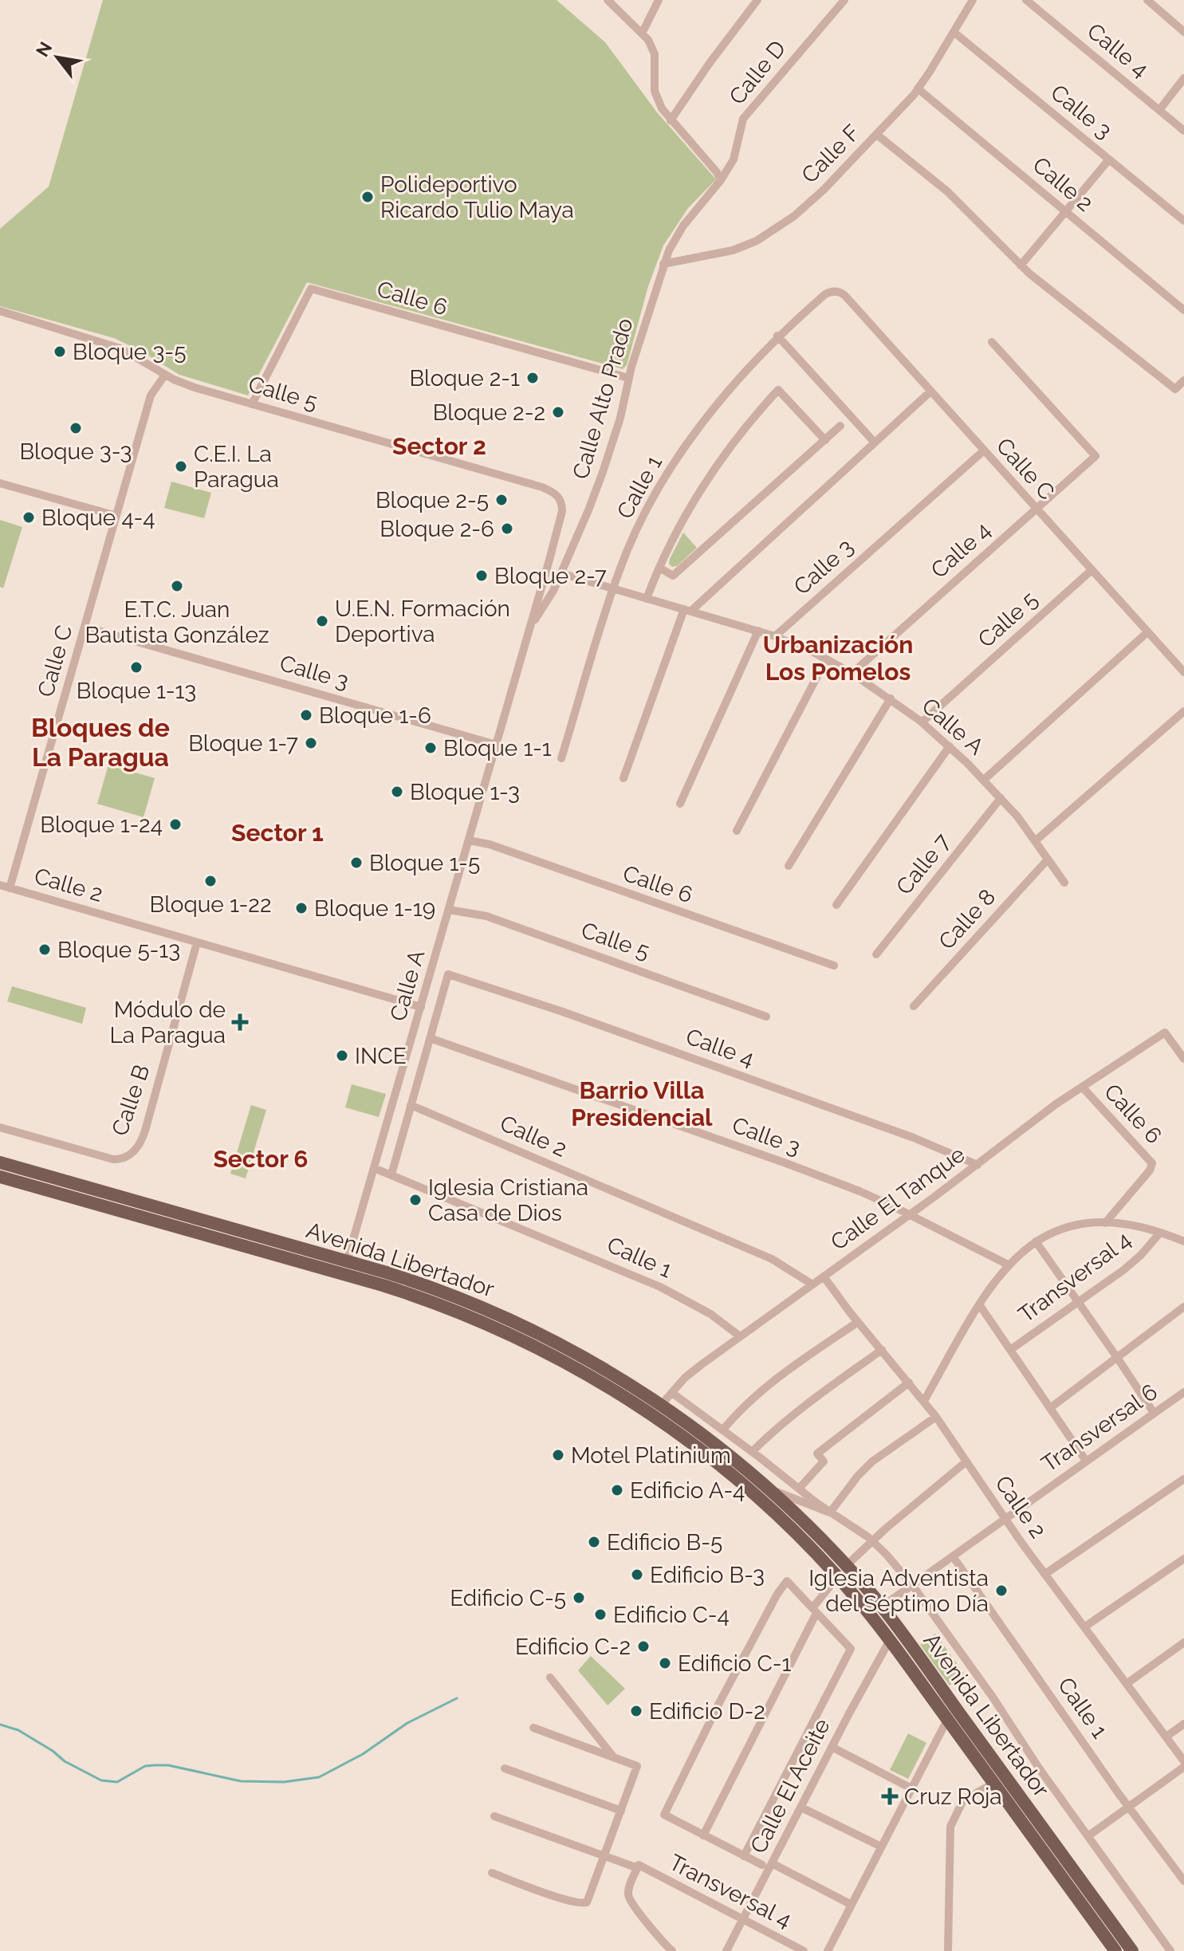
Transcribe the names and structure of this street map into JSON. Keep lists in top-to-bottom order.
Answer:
{
  "streets": {
    "main road": ["Avenida Libertador"],
    "street": [
      "Calle 4",
      "Calle D",
      "Calle 3",
      "Calle F",
      "Calle 2",
      "Calle 6",
      "Calle 5",
      "Calle Alto Prado",
      "Calle C",
      "Calle 1",
      "Calle A",
      "Calle 7",
      "Calle 8",
      "Calle B",
      "Calle El Tanque",
      "Transversal 4",
      "Transversal 6",
      "Calle El Aceite"
    ]
  },
  "crossings": [
    ["Calle 4", "Calle 2"],
    ["Calle 4", "Calle C"],
    ["Calle 4", "Calle A"],
    ["Calle 4", "Calle El Tanque"],
    ["Calle D", "Calle Alto Prado"],
    ["Calle 3", "Calle F"],
    ["Calle 3", "Calle C"],
    ["Calle 3", "Calle A"],
    ["Calle 3", "Calle El Tanque"],
    ["Calle F", "Calle 2"],
    ["Calle F", "Calle Alto Prado"],
    ["Calle 2", "Calle C"],
    ["Calle 2", "Calle A"],
    ["Calle 2", "Calle B"],
    ["Calle 2", "Calle El Tanque"],
    ["Calle 2", "Transversal 6"],
    ["Calle 6", "Calle 5"],
    ["Calle 6", "Calle Alto Prado"],
    ["Calle 6", "Calle A"],
    ["Calle 6", "Calle El Tanque"],
    ["Calle 5", "Calle C"],
    ["Calle 5", "Calle A"],
    ["Calle Alto Prado", "Calle A"],
    ["Calle C", "Calle 1"],
    ["Calle 1", "Calle A"],
    ["Calle 1", "Calle El Tanque"],
    ["Calle 1", "Transversal 6"],
    ["Calle A", "Calle 7"],
    ["Calle A", "Calle 8"],
    ["Calle A", "Avenida Libertador"],
    ["Calle El Tanque", "Avenida Libertador"],
    ["Avenida Libertador", "Transversal 6"],
    ["Avenida Libertador", "Calle El Aceite"],
    ["Transversal 4", "Calle El Aceite"]
  ],
  "districts": [
    "Sector 2",
    "Urbanización Los Pomelos",
    "Bloques de La Paragua",
    "Sector 1",
    "Barrio Villa Presidencial",
    "Sector 6"
  ],
  "places": {
    "other": [
      "Polideportivo Ricardo Tulio Maya",
      "Bloque 3-5",
      "Bloque 2-1",
      "Bloque 2-2",
      "Bloque 3-3",
      "C.E.I. La Paragua",
      "Bloque 2-5",
      "Bloque 4-4",
      "Bloque 2-6",
      "Bloque 2-7",
      "E.T.C. Juan Bautista González",
      "U.E.N. Formación Deportiva",
      "Bloque 1-13",
      "Bloque 1-6",
      "Bloque 1-7",
      "Bloque 1-1",
      "Bloque 1-3",
      "Bloque 1-24",
      "Bloque 1-5",
      "Bloque 1-22",
      "Bloque 1-19",
      "Bloque 5-13",
      "INCE",
      "Iglesia Cristiana Casa de Dios",
      "Motel Platinium",
      "Edificio A-4",
      "Edificio B-5",
      "Edificio B-3",
      "Iglesia Adventista del Séptimo Día",
      "Edificio C-5",
      "Edificio C-4",
      "Edificio C-2",
      "Edificio C-1",
      "Edificio D-2"
    ],
    "health": ["Módulo de La Paragua", "Cruz Roja"]
  },
  "north": "top left"
}
